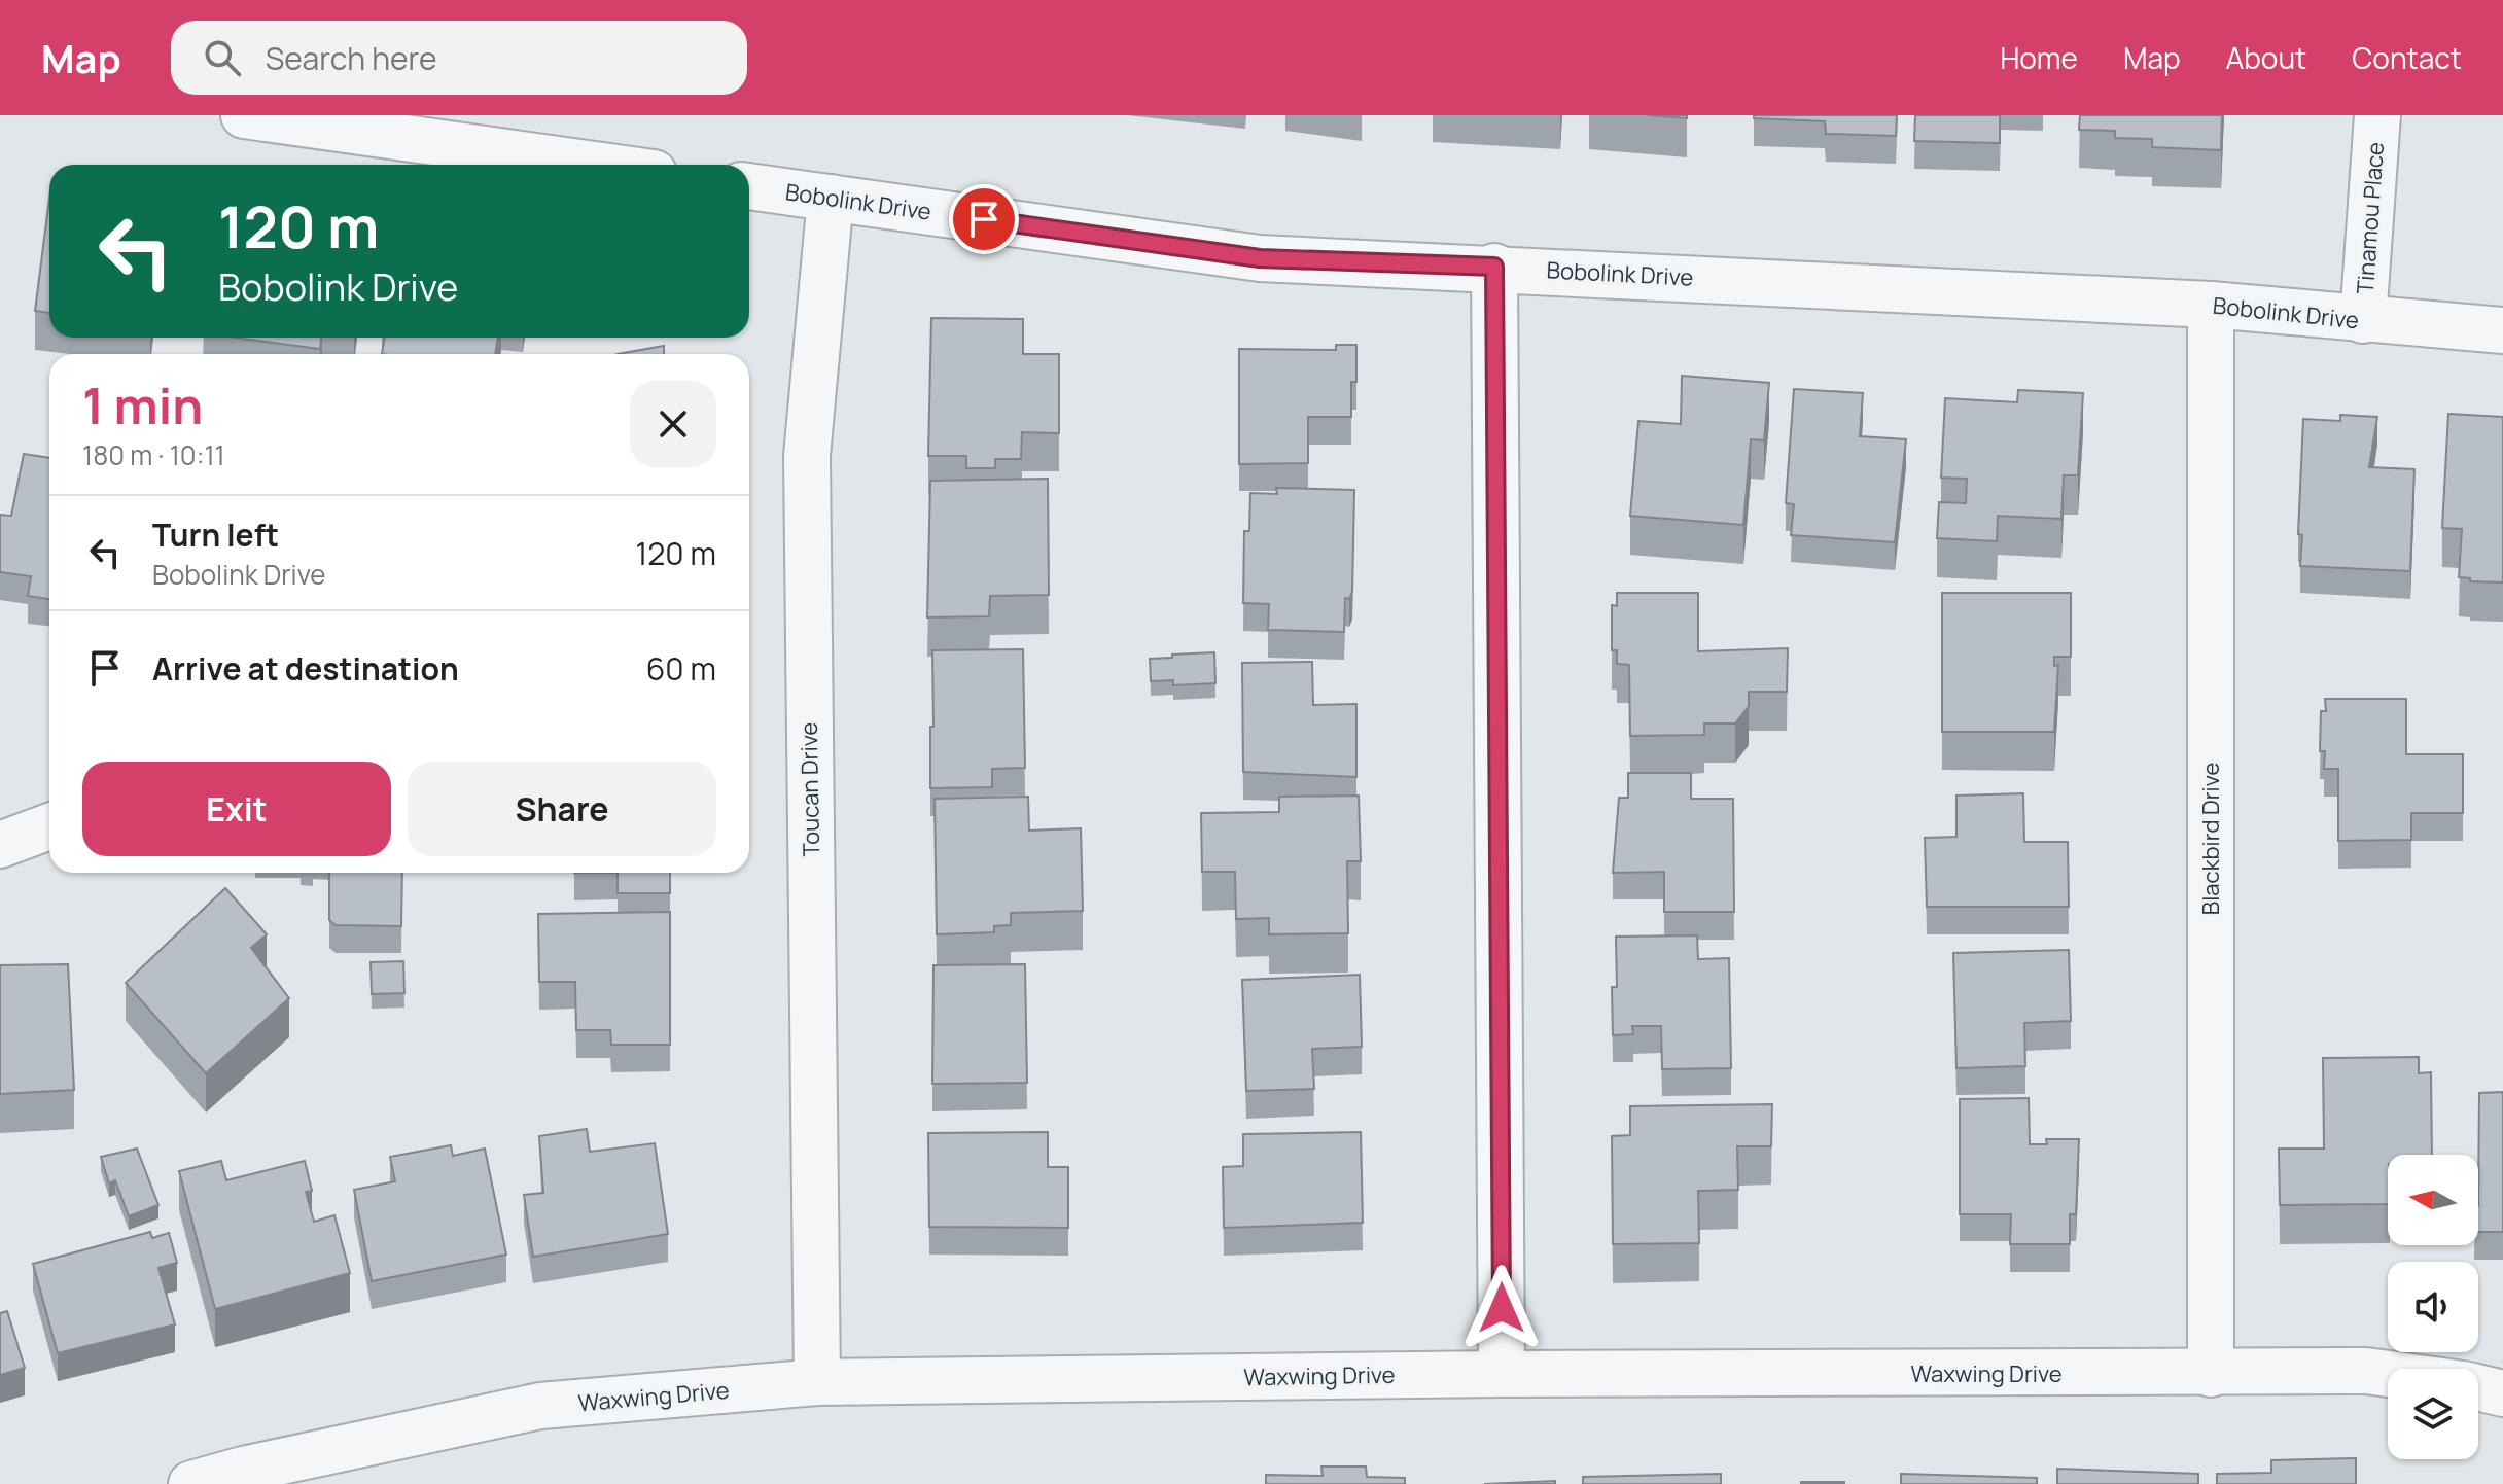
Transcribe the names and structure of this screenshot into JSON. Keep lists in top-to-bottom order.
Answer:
{
  "streets": {
    "street": [
      "Bobolink Drive",
      "Tinamou Place",
      "Toucan Drive",
      "Blackbird Drive",
      "Waxwing Drive"
    ]
  },
  "crossings": [
    ["Bobolink Drive", "Tinamou Place"],
    ["Bobolink Drive", "Toucan Drive"],
    ["Bobolink Drive", "Blackbird Drive"],
    ["Toucan Drive", "Waxwing Drive"],
    ["Blackbird Drive", "Waxwing Drive"]
  ],
  "north": "left",
  "page": {
    "header": "Map",
    "search": "Search here",
    "nav": [
      "Home",
      "Map",
      "About",
      "Contact"
    ],
    "turn": ["120 m", "Bobolink Drive"],
    "heading": ["1 min", "180 m · 10:11"],
    "list": [
      {
        "name": "Turn left",
        "note": "Bobolink Drive",
        "value": "120 m"
      },
      {
        "name": "Arrive at destination",
        "value": "60 m"
      }
    ],
    "buttons": ["Exit", "Share"]
  }
}
